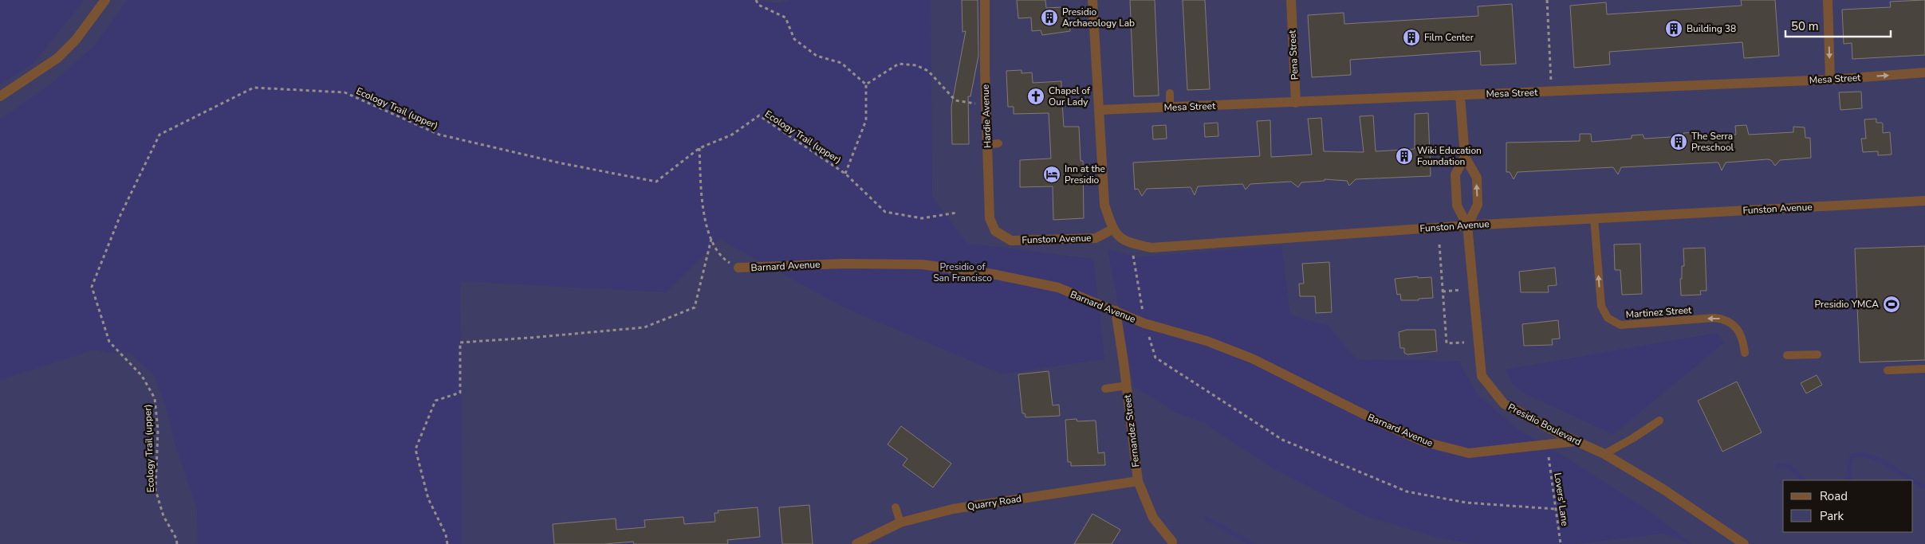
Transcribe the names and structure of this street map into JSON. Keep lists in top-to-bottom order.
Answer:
{
  "streets": {
    "street": [
      "Pena Street",
      "Mesa Street",
      "Hardie Avenue",
      "Funston Avenue",
      "Barnard Avenue",
      "Presidio Boulevard",
      "Fernandez Street",
      "Quarry Road"
    ],
    "lane": ["Martinez Street"],
    "path": ["Ecology Trail (upper)", "Lovers' Lane"]
  },
  "crossings": [
    ["Pena Street", "Mesa Street"],
    ["Ecology Trail (upper)", "Barnard Avenue"],
    ["Hardie Avenue", "Funston Avenue"],
    ["Funston Avenue", "Martinez Street"],
    ["Funston Avenue", "Presidio Boulevard"],
    ["Barnard Avenue", "Presidio Boulevard"],
    ["Barnard Avenue", "Fernandez Street"],
    ["Fernandez Street", "Quarry Road"]
  ],
  "parks": ["Presidio of San Francisco"],
  "places": {
    "building": [
      "Presidio Archaeology Lab",
      "Building 38",
      "Film Center",
      "The Serra Preschool",
      "Wiki Education Foundation"
    ],
    "church": ["Chapel of Our Lady"],
    "hotel": ["Inn at the Presidio"],
    "sports": ["Presidio YMCA"]
  },
  "legend": ["Road", "Park"],
  "scale_bar": "50 m"
}
